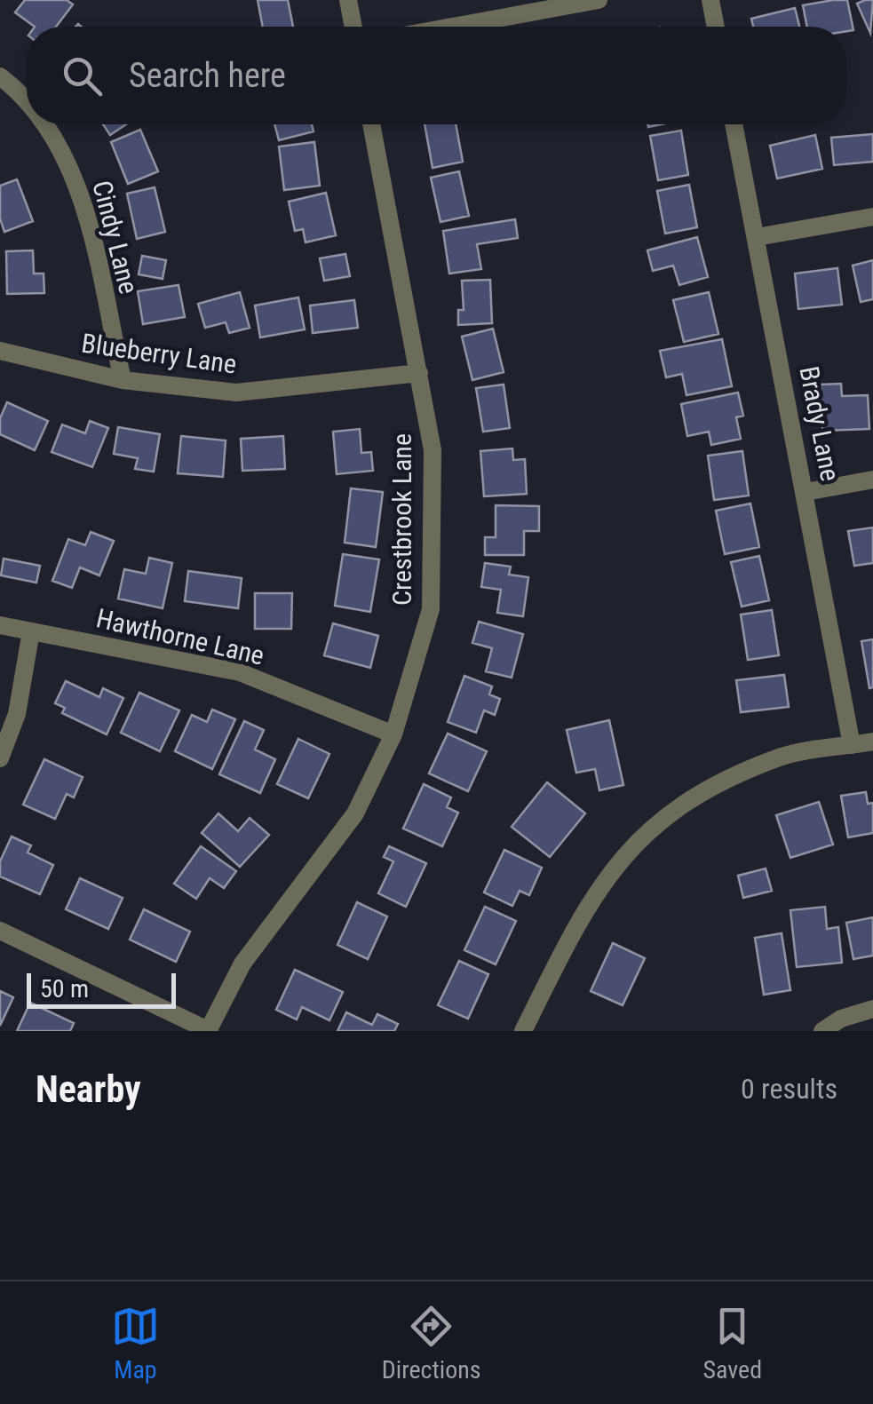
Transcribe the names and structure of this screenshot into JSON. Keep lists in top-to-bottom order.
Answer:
{
  "streets": {
    "street": [
      "Cindy Lane",
      "Blueberry Lane",
      "Brady Lane",
      "Crestbrook Lane",
      "Hawthorne Lane"
    ]
  },
  "crossings": [
    ["Cindy Lane", "Blueberry Lane"],
    ["Blueberry Lane", "Crestbrook Lane"],
    ["Crestbrook Lane", "Hawthorne Lane"]
  ],
  "scale_bar": "50 m",
  "page": {
    "search": "Search here",
    "scale": "50 m",
    "heading": ["Nearby", "0 results"],
    "nav": ["Map", "Directions", "Saved"]
  }
}
